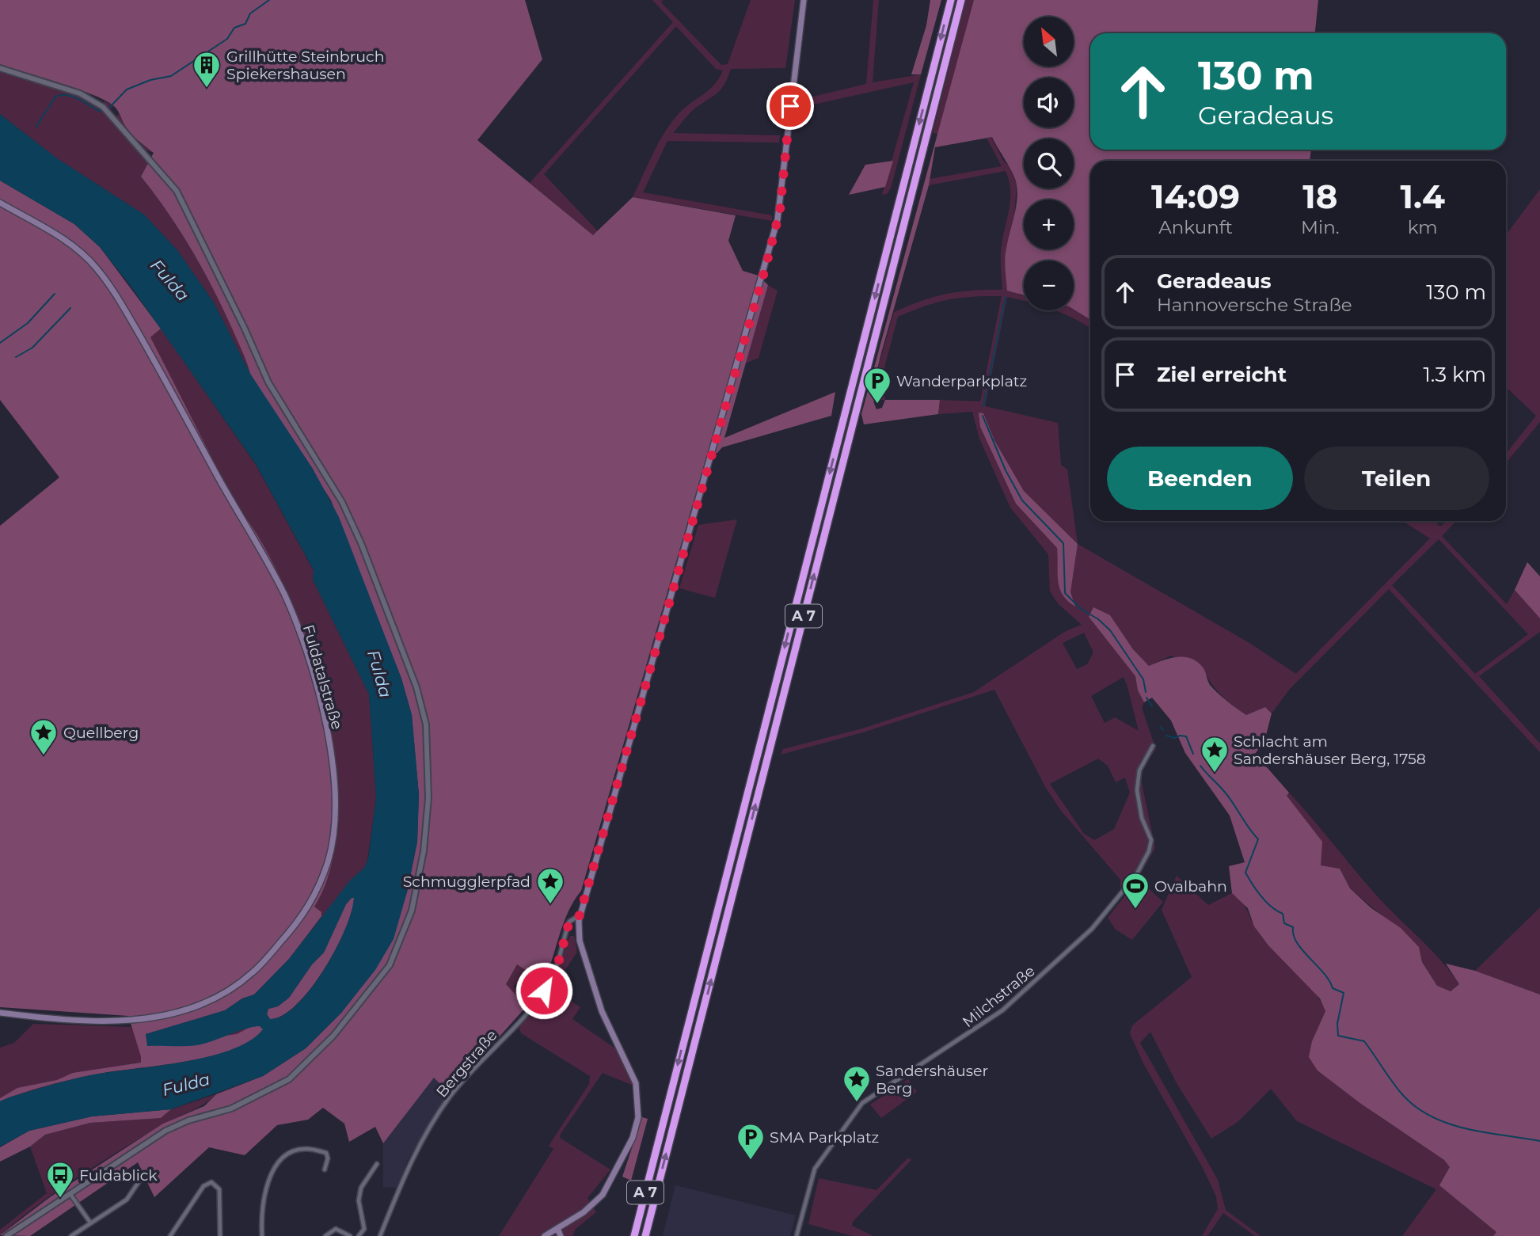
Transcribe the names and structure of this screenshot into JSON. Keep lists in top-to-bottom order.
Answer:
{
  "streets": {
    "highway": ["A 7"],
    "main road": ["Fuldatalstraße"],
    "street": ["Milchstraße", "Bergstraße"]
  },
  "water": ["Fulda"],
  "places": {
    "building": ["Grillhütte Steinbruch Spiekershausen"],
    "parking": ["Wanderparkplatz", "SMA Parkplatz"],
    "place": [
      "Quellberg",
      "Schlacht am Sandershäuser Berg, 1758",
      "Schmugglerpfad",
      "Sandershäuser Berg"
    ],
    "sports": ["Ovalbahn"],
    "bus stop": ["Fuldablick"]
  },
  "north": "top left",
  "page": {
    "map_buttons": ["+", "−"],
    "turn": ["130 m", "Geradeaus"],
    "eta": [
      "14:09",
      "Ankunft",
      "18",
      "Min.",
      "1.4",
      "km"
    ],
    "list": [
      {
        "name": "Geradeaus",
        "note": "Hannoversche Straße",
        "value": "130 m"
      },
      {
        "name": "Ziel erreicht",
        "value": "1.3 km"
      }
    ],
    "buttons": ["Beenden", "Teilen"]
  }
}
